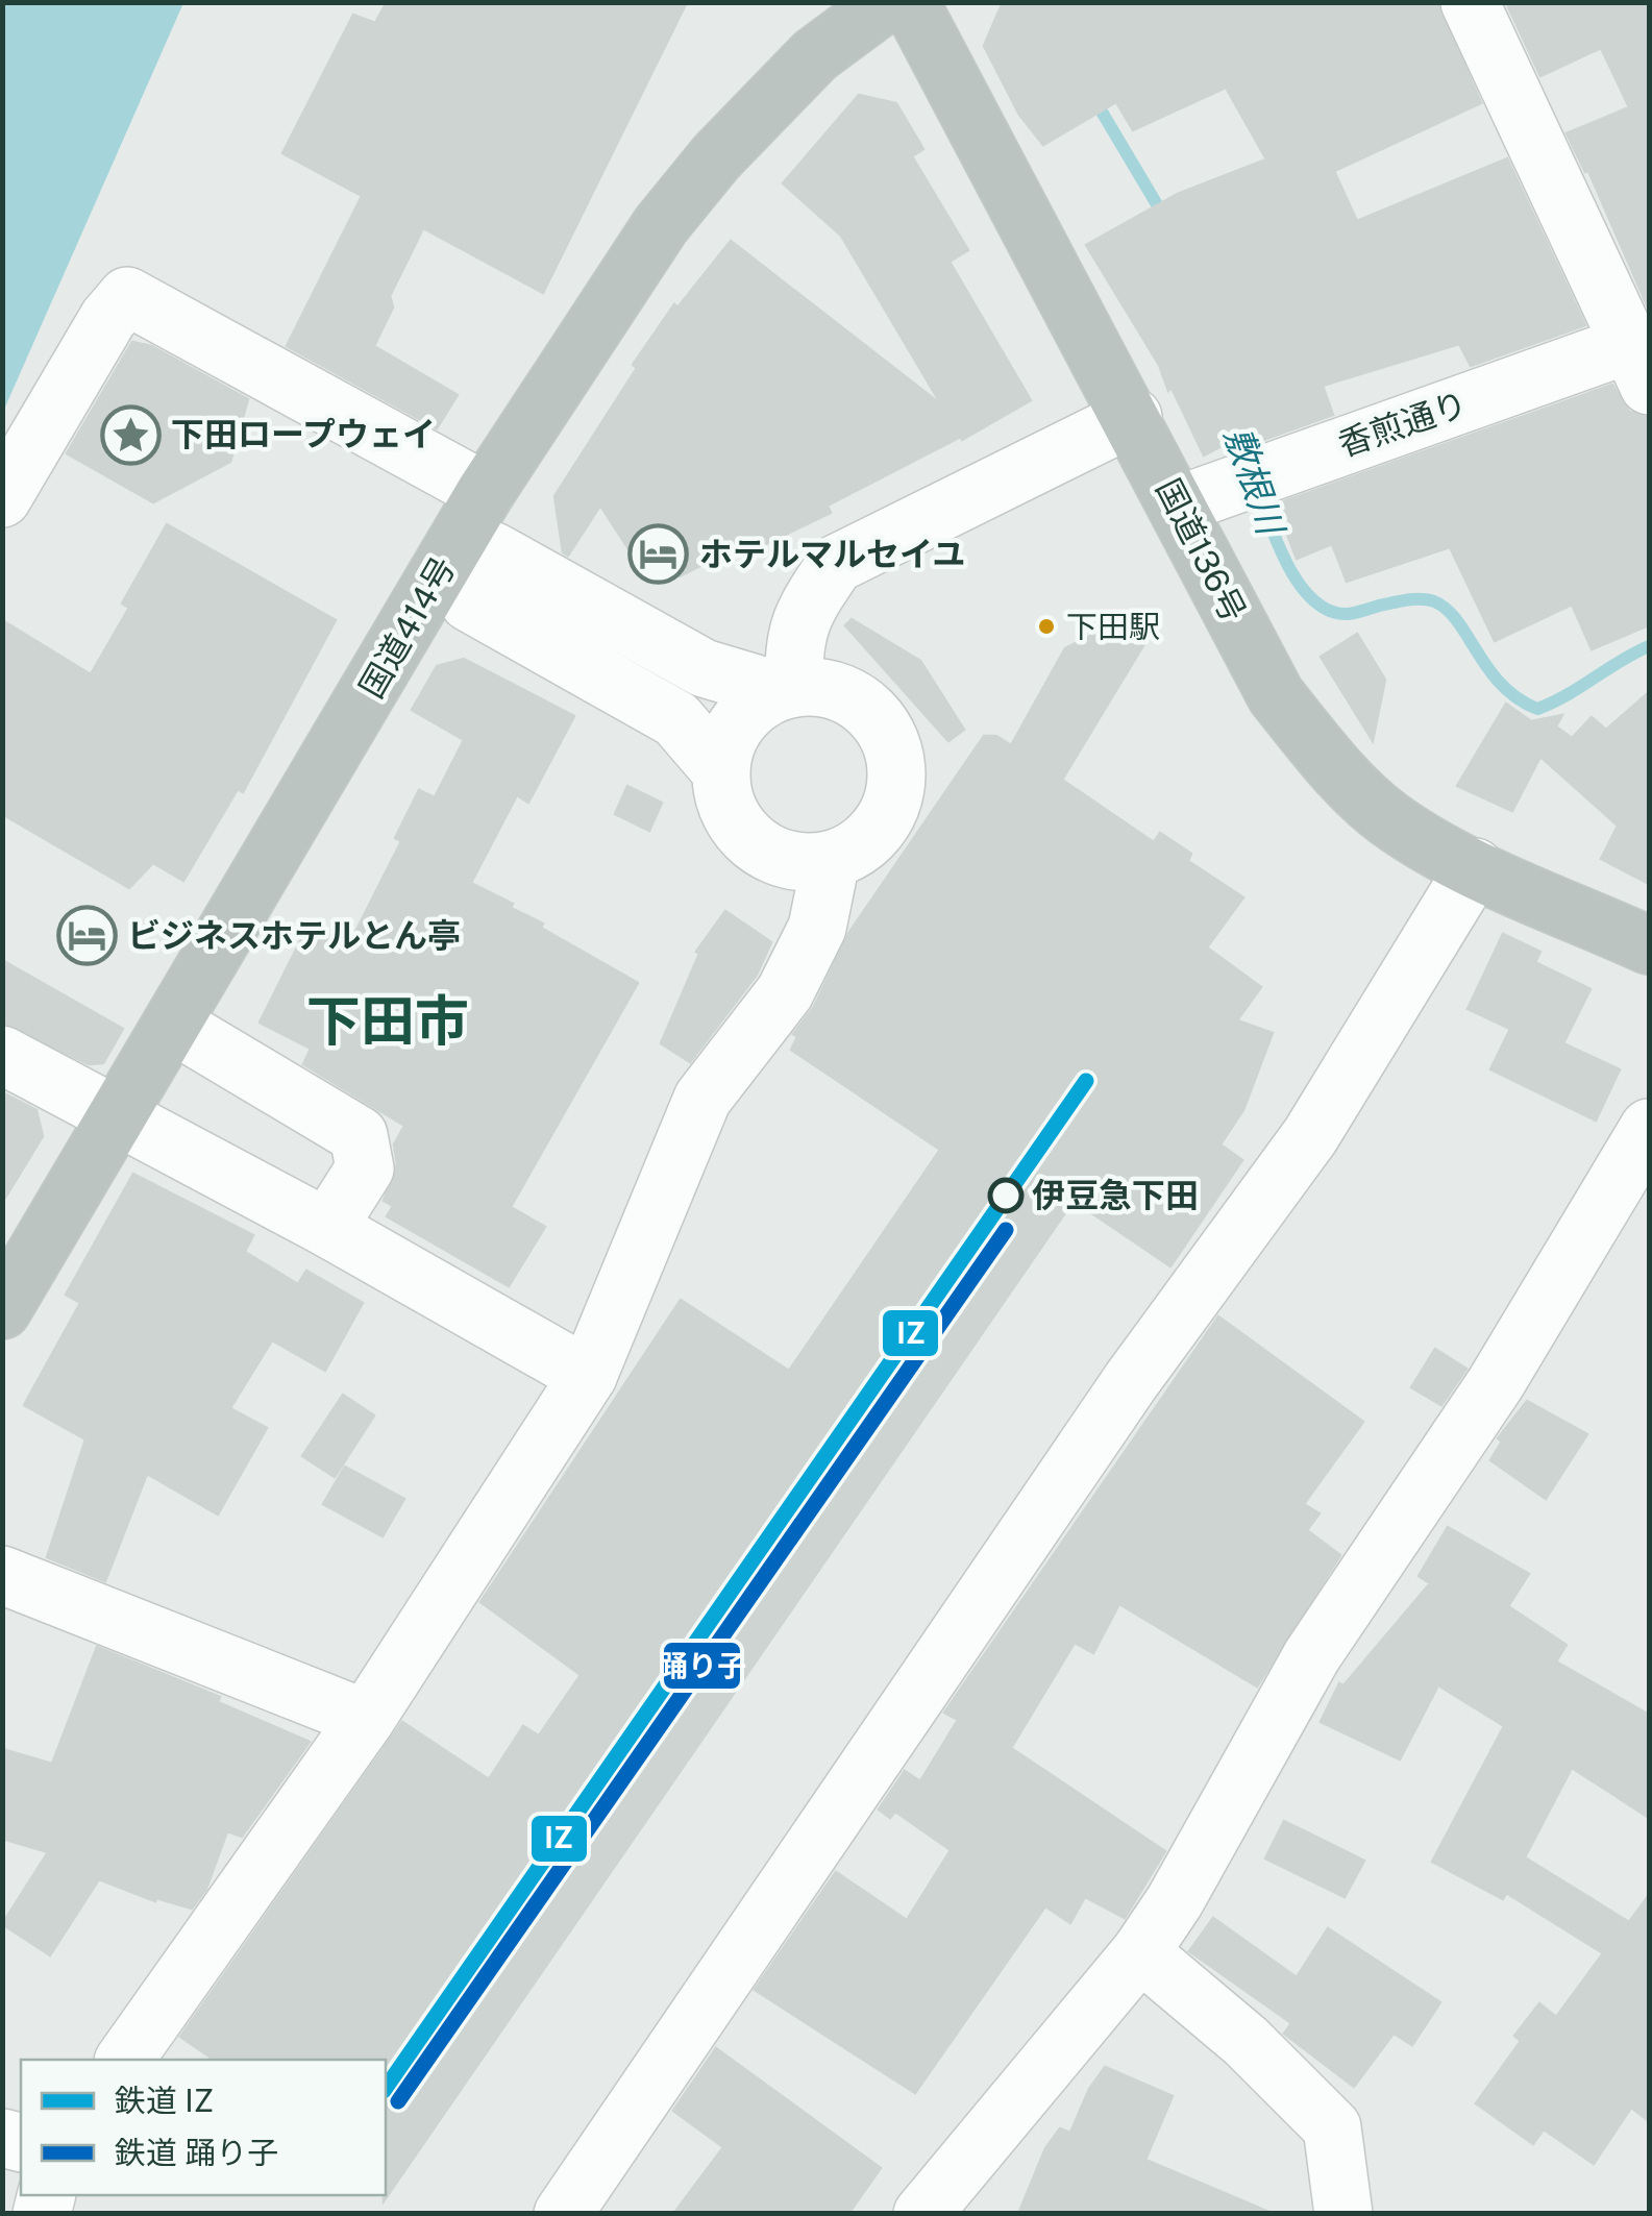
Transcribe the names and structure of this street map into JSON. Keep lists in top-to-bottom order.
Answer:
{
  "streets": {
    "highway": ["国道136号", "国道414号"],
    "street": ["香煎通り"]
  },
  "crossings": [
    ["香煎通り", "国道136号"]
  ],
  "districts": ["下田市"],
  "water": ["敷根川"],
  "places": {
    "place": ["下田ロープウェイ"],
    "hotel": ["ホテルマルセイユ", "ビジネスホテルとん亭"],
    "other": ["下田駅", "伊豆急下田"]
  },
  "lines": ["rail line IZ", "rail line 踊り子"],
  "legend": ["鉄道 IZ", "鉄道 踊り子"]
}
